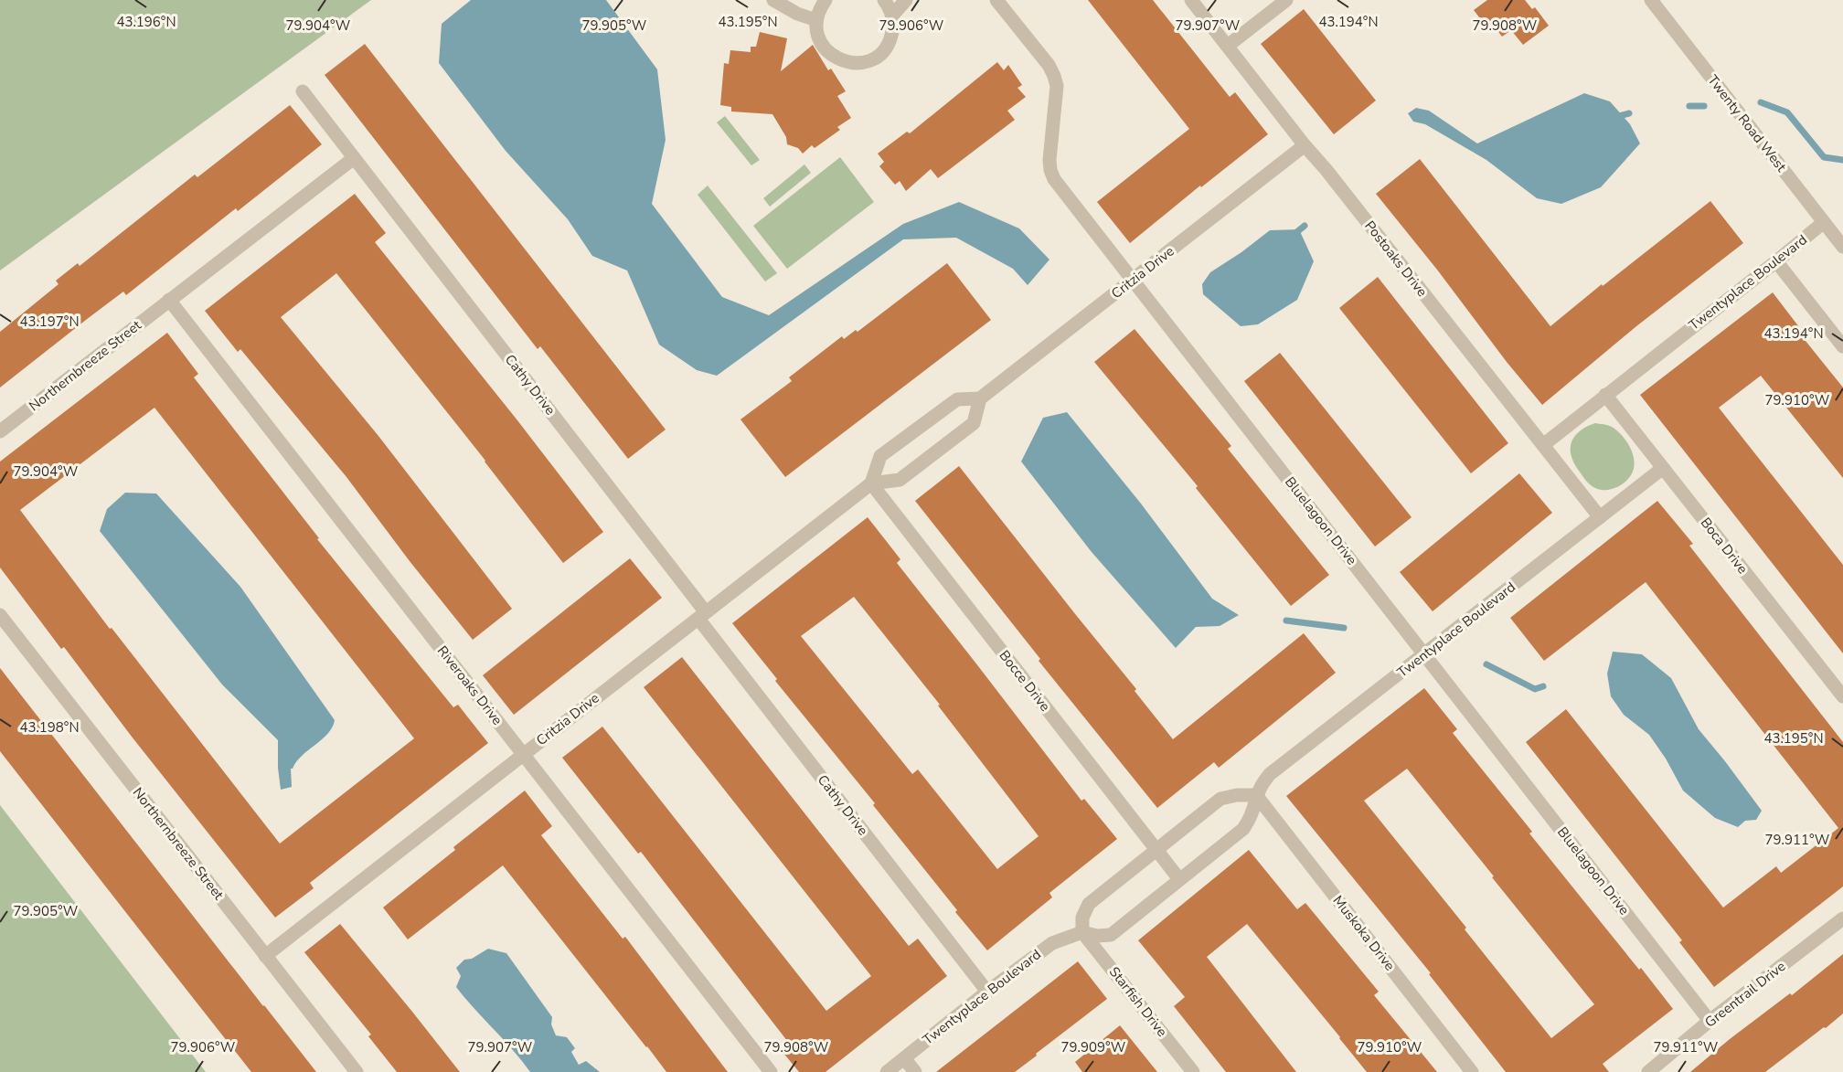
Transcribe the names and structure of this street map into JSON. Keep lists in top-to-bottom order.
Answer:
{
  "streets": {
    "street": [
      "Twenty Road West",
      "Postoaks Drive",
      "Critzia Drive",
      "Twentyplace Boulevard",
      "Northernbreeze Street",
      "Cathy Drive",
      "Bluelagoon Drive",
      "Boca Drive",
      "Bocce Drive",
      "Riveroaks Drive",
      "Muskoka Drive",
      "Greentrail Drive",
      "Starfish Drive"
    ]
  },
  "crossings": [
    ["Twenty Road West", "Twentyplace Boulevard"],
    ["Postoaks Drive", "Critzia Drive"],
    ["Postoaks Drive", "Twentyplace Boulevard"],
    ["Critzia Drive", "Northernbreeze Street"],
    ["Critzia Drive", "Cathy Drive"],
    ["Critzia Drive", "Bluelagoon Drive"],
    ["Critzia Drive", "Bocce Drive"],
    ["Critzia Drive", "Riveroaks Drive"],
    ["Twentyplace Boulevard", "Cathy Drive"],
    ["Twentyplace Boulevard", "Bluelagoon Drive"],
    ["Twentyplace Boulevard", "Boca Drive"],
    ["Twentyplace Boulevard", "Bocce Drive"],
    ["Twentyplace Boulevard", "Muskoka Drive"],
    ["Twentyplace Boulevard", "Starfish Drive"],
    ["Northernbreeze Street", "Riveroaks Drive"],
    ["Bluelagoon Drive", "Greentrail Drive"]
  ],
  "coordinates": [
    "43.196°N",
    "43.195°N",
    "43.194°N",
    "79.904°W",
    "79.905°W",
    "79.906°W",
    "79.907°W",
    "79.908°W",
    "43.197°N",
    "79.910°W",
    "43.198°N",
    "79.911°W",
    "79.909°W"
  ]
}
